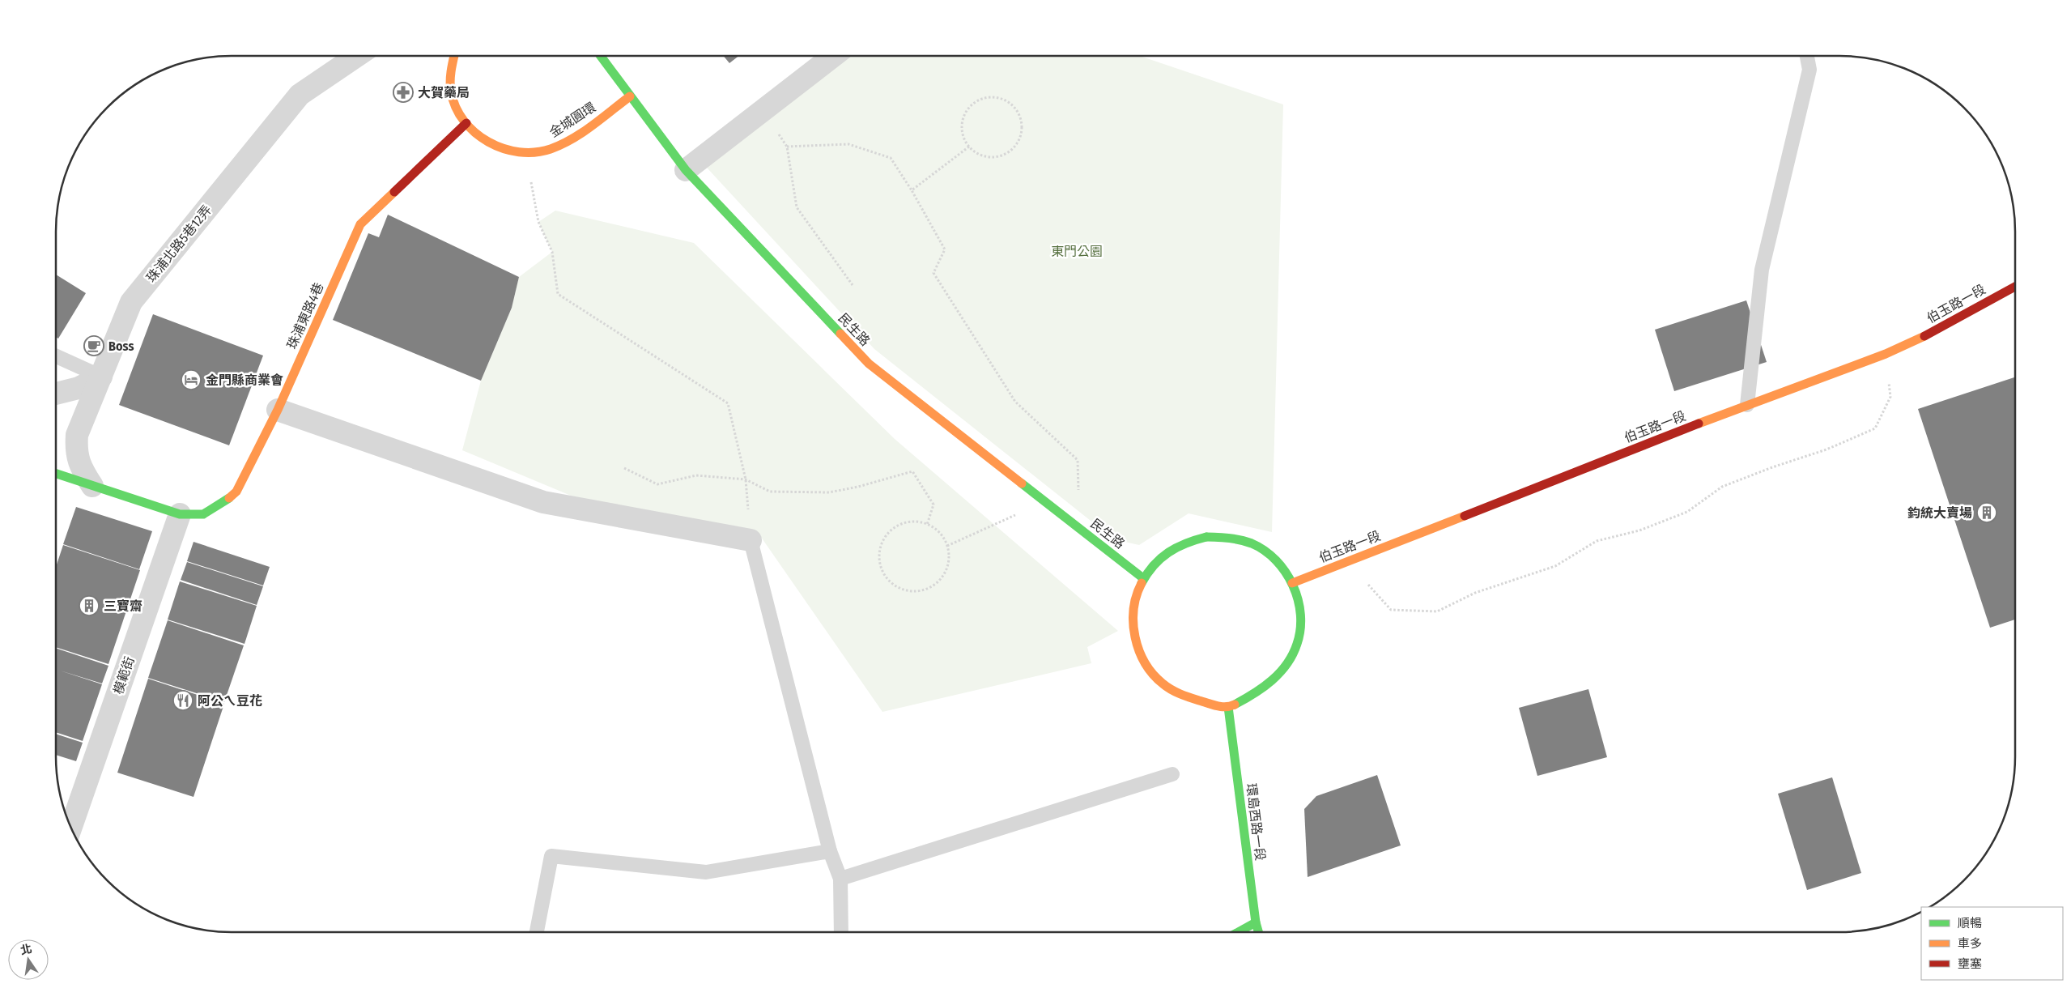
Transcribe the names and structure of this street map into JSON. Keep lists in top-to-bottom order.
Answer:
{
  "streets": {
    "main road": [
      "金城圓環",
      "伯玉路一段",
      "珠浦東路4巷",
      "民生路",
      "環島西路一段"
    ],
    "street": ["珠浦北路5巷12弄", "模範街"]
  },
  "crossings": [
    ["金城圓環", "珠浦東路4巷"],
    ["金城圓環", "民生路"],
    ["珠浦北路5巷12弄", "珠浦東路4巷"],
    ["珠浦東路4巷", "模範街"]
  ],
  "parks": ["東門公園"],
  "places": {
    "pharmacy": ["大賀藥局"],
    "cafe": ["Boss"],
    "hotel": ["金門縣商業會"],
    "building": ["鈞統大賣場", "三寶齋"],
    "restaurant": ["阿公ㄟ豆花"]
  },
  "legend": ["順暢", "車多", "壅塞"],
  "north": "top"
}
